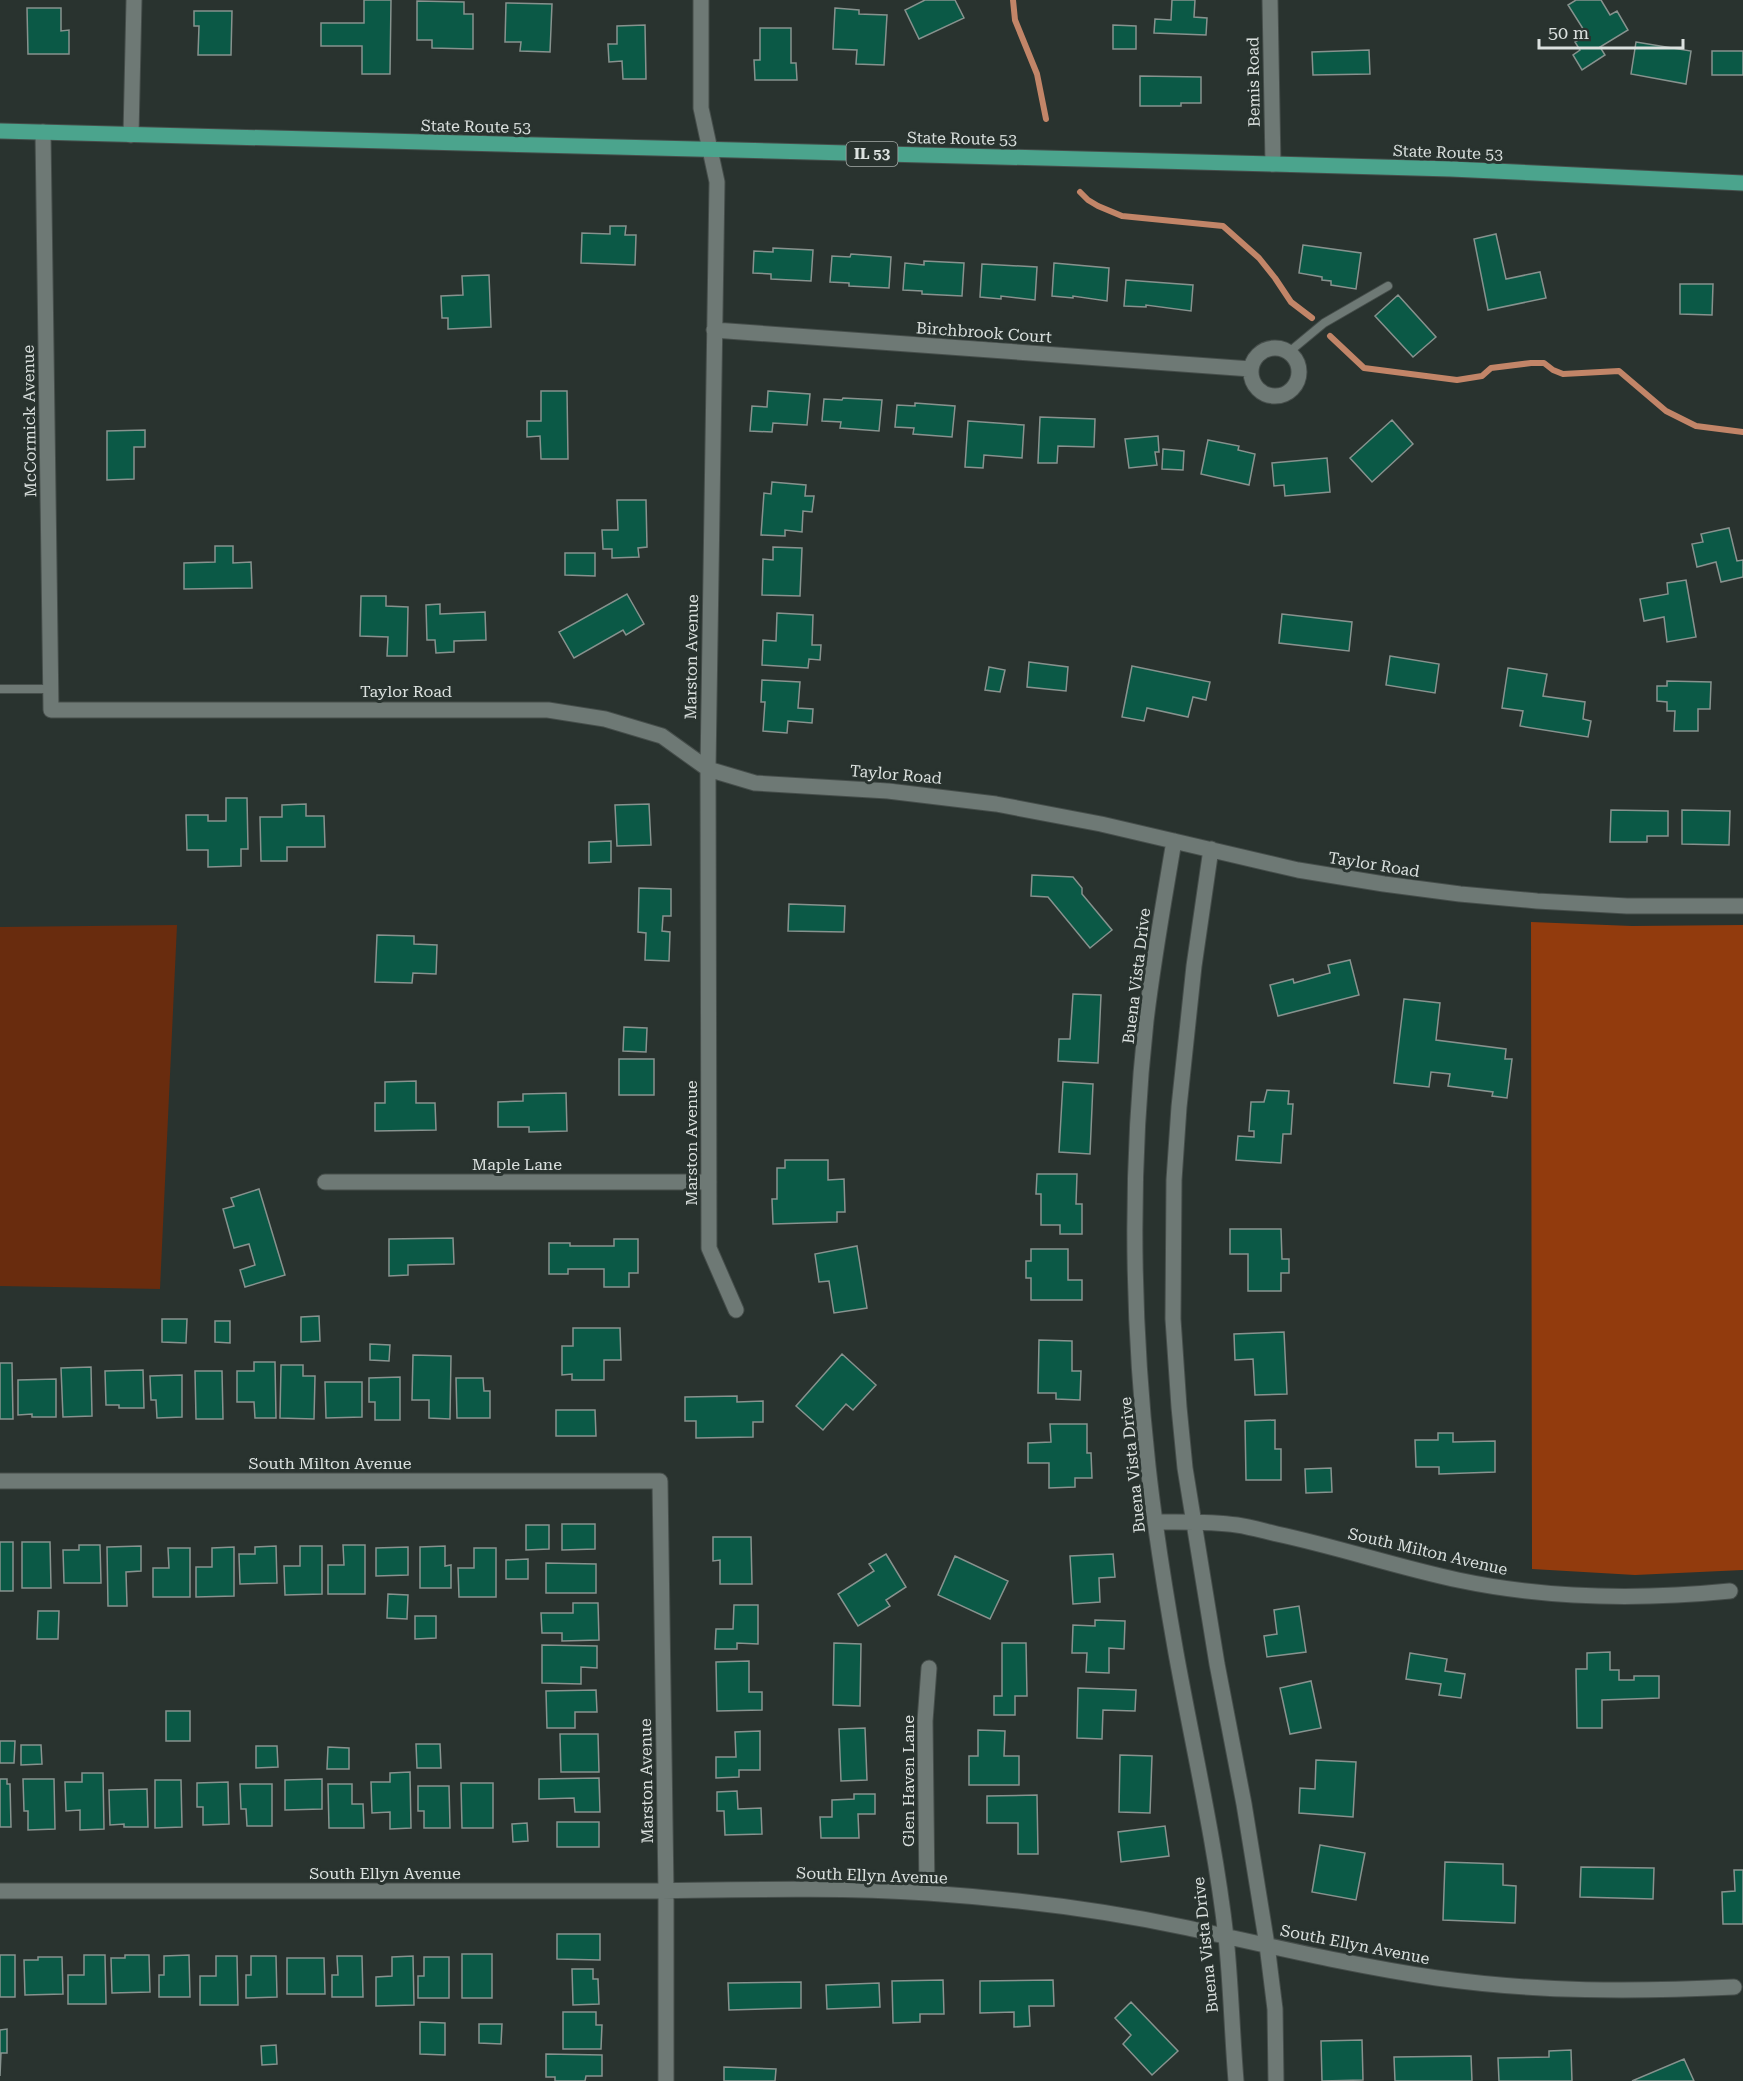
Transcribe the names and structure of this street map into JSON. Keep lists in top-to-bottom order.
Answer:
{
  "streets": {
    "main road": ["State Route 53", "IL 53"],
    "street": [
      "Bemis Road",
      "Birchbrook Court",
      "McCormick Avenue",
      "Marston Avenue",
      "Taylor Road",
      "Buena Vista Drive",
      "Maple Lane",
      "South Milton Avenue",
      "Glen Haven Lane",
      "South Ellyn Avenue"
    ]
  },
  "crossings": [
    ["Bemis Road", "State Route 53"],
    ["State Route 53", "McCormick Avenue"],
    ["State Route 53", "Marston Avenue"],
    ["Birchbrook Court", "Marston Avenue"],
    ["McCormick Avenue", "Taylor Road"],
    ["Marston Avenue", "Taylor Road"],
    ["Marston Avenue", "Maple Lane"],
    ["Marston Avenue", "South Milton Avenue"],
    ["Marston Avenue", "South Ellyn Avenue"],
    ["Taylor Road", "Buena Vista Drive"],
    ["Buena Vista Drive", "South Milton Avenue"],
    ["Buena Vista Drive", "South Ellyn Avenue"],
    ["Glen Haven Lane", "South Ellyn Avenue"]
  ],
  "scale_bar": "50 m"
}
